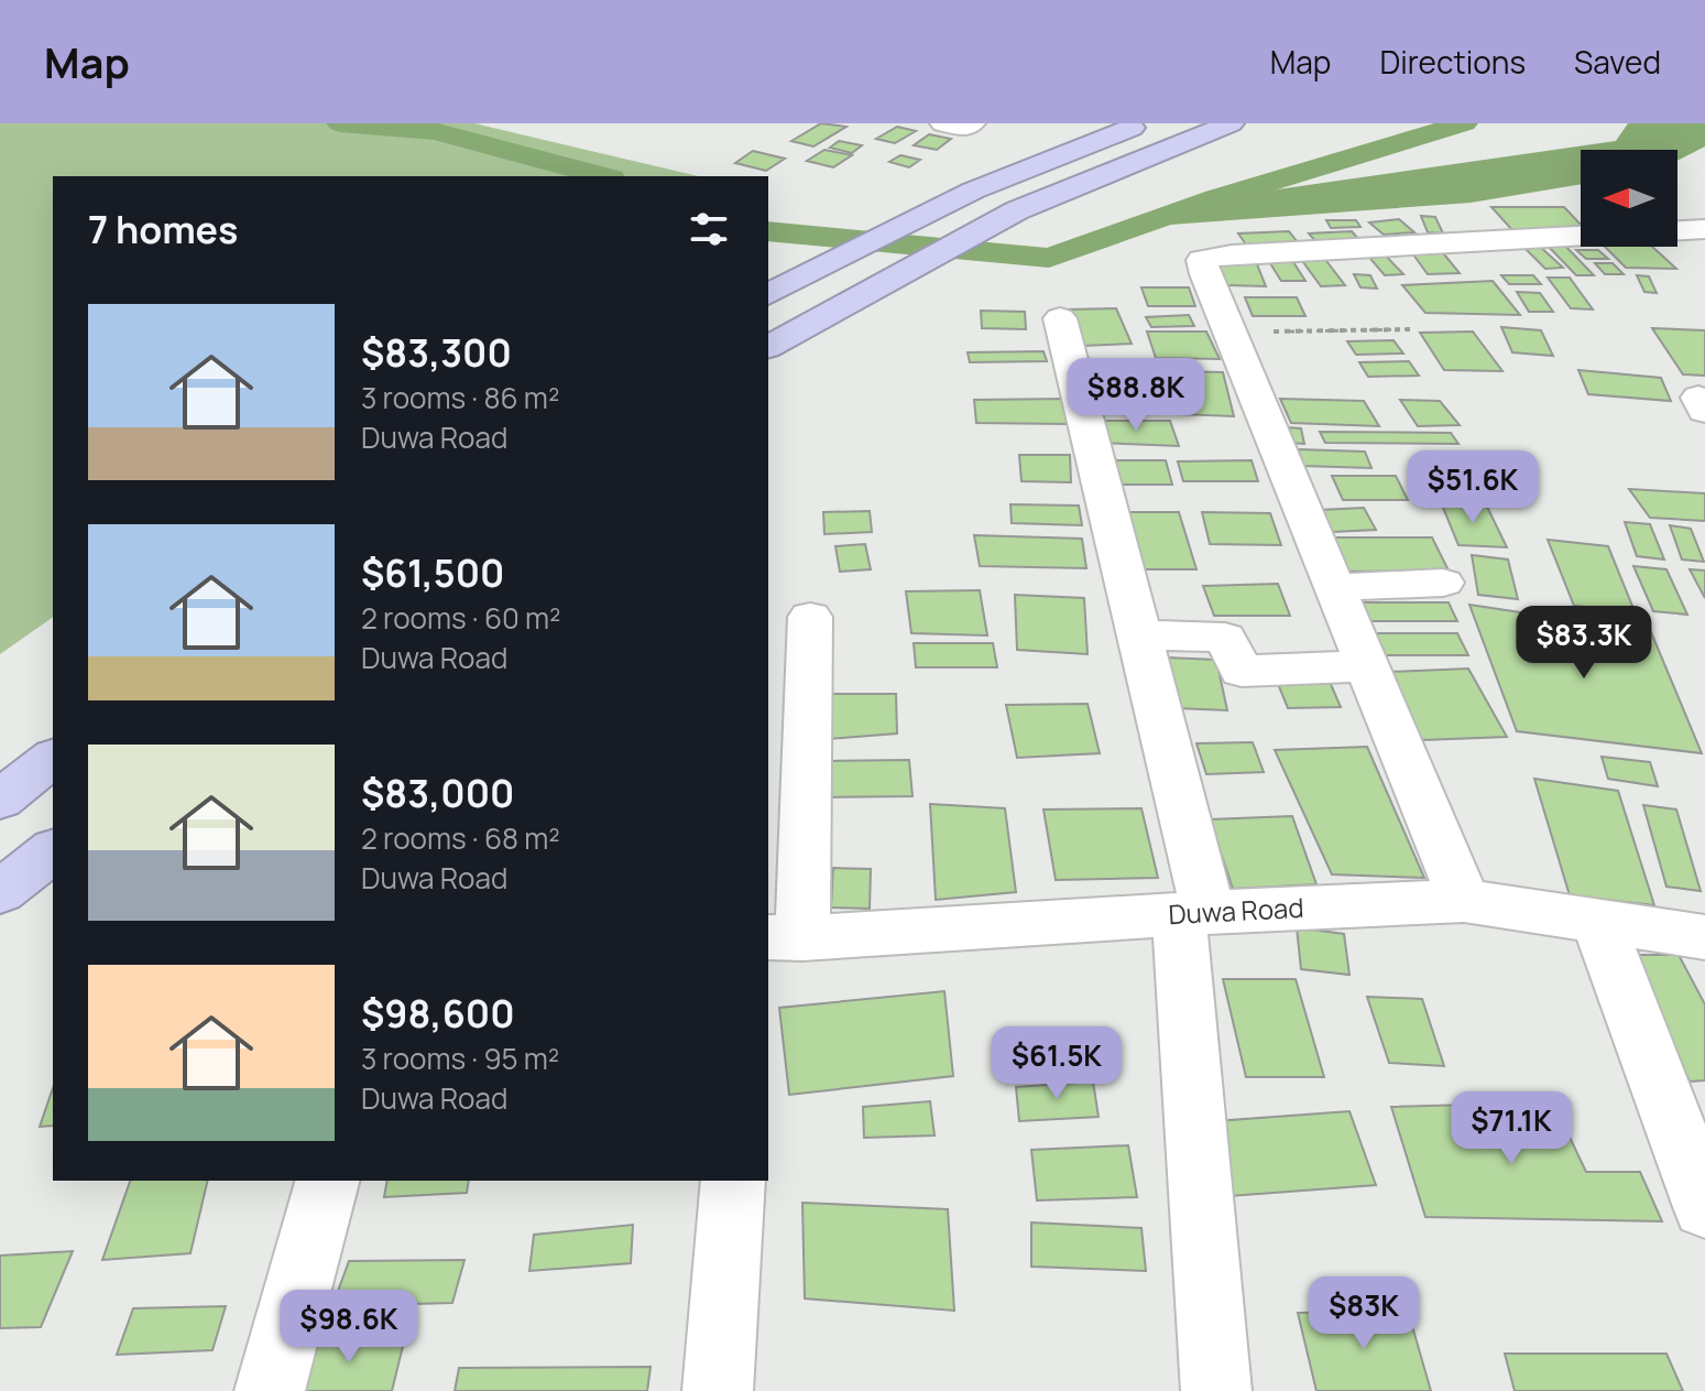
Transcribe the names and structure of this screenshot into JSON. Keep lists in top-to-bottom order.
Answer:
{
  "streets": {
    "street": ["Duwa Road"]
  },
  "north": "left",
  "page": {
    "header": "Map",
    "nav": ["Map", "Directions", "Saved"],
    "heading": "7 homes",
    "list": [
      {
        "name": "$83,300",
        "note": "3 rooms · 86 m² · Duwa Road"
      },
      {
        "name": "$61,500",
        "note": "2 rooms · 60 m² · Duwa Road"
      },
      {
        "name": "$83,000",
        "note": "2 rooms · 68 m² · Duwa Road"
      },
      {
        "name": "$98,600",
        "note": "3 rooms · 95 m² · Duwa Road"
      }
    ],
    "price": [
      "$88.8K",
      "$51.6K",
      "$83.3K",
      "$61.5K",
      "$71.1K",
      "$83K",
      "$98.6K"
    ]
  }
}
